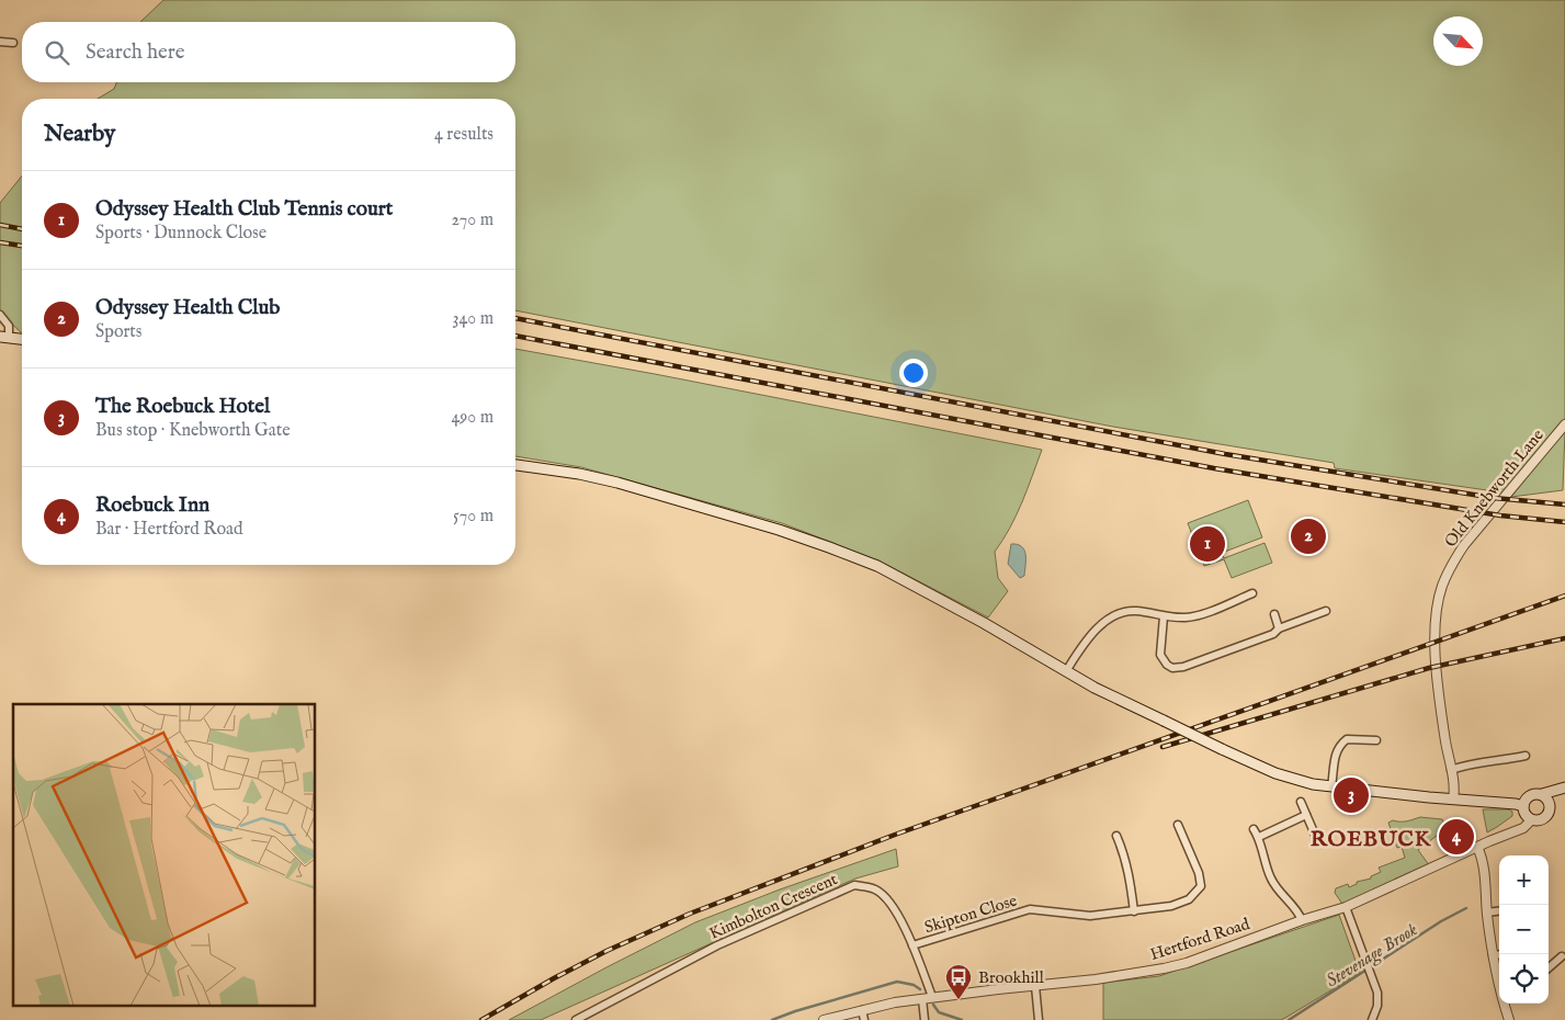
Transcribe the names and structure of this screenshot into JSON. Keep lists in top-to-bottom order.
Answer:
{
  "streets": {
    "street": [
      "Old Knebworth Lane",
      "Kimbolton Crescent",
      "Skipton Close",
      "Hertford Road"
    ]
  },
  "crossings": [
    ["Kimbolton Crescent", "Skipton Close"],
    ["Kimbolton Crescent", "Hertford Road"]
  ],
  "districts": ["ROEBUCK"],
  "water": ["Stevenage Brook"],
  "places": {
    "bus stop": ["Brookhill"]
  },
  "north": "bottom right",
  "page": {
    "search": "Search here",
    "heading": ["Nearby", "4 results"],
    "list": [
      {
        "mark": "1",
        "name": "Odyssey Health Club Tennis court",
        "note": "Sports · Dunnock Close",
        "value": "270 m"
      },
      {
        "mark": "2",
        "name": "Odyssey Health Club",
        "note": "Sports",
        "value": "340 m"
      },
      {
        "mark": "3",
        "name": "The Roebuck Hotel",
        "note": "Bus stop · Knebworth Gate",
        "value": "490 m"
      },
      {
        "mark": "4",
        "name": "Roebuck Inn",
        "note": "Bar · Hertford Road",
        "value": "570 m"
      }
    ],
    "pins": [
      "2",
      "1",
      "3",
      "4"
    ],
    "map_buttons": ["+", "−"]
  }
}
